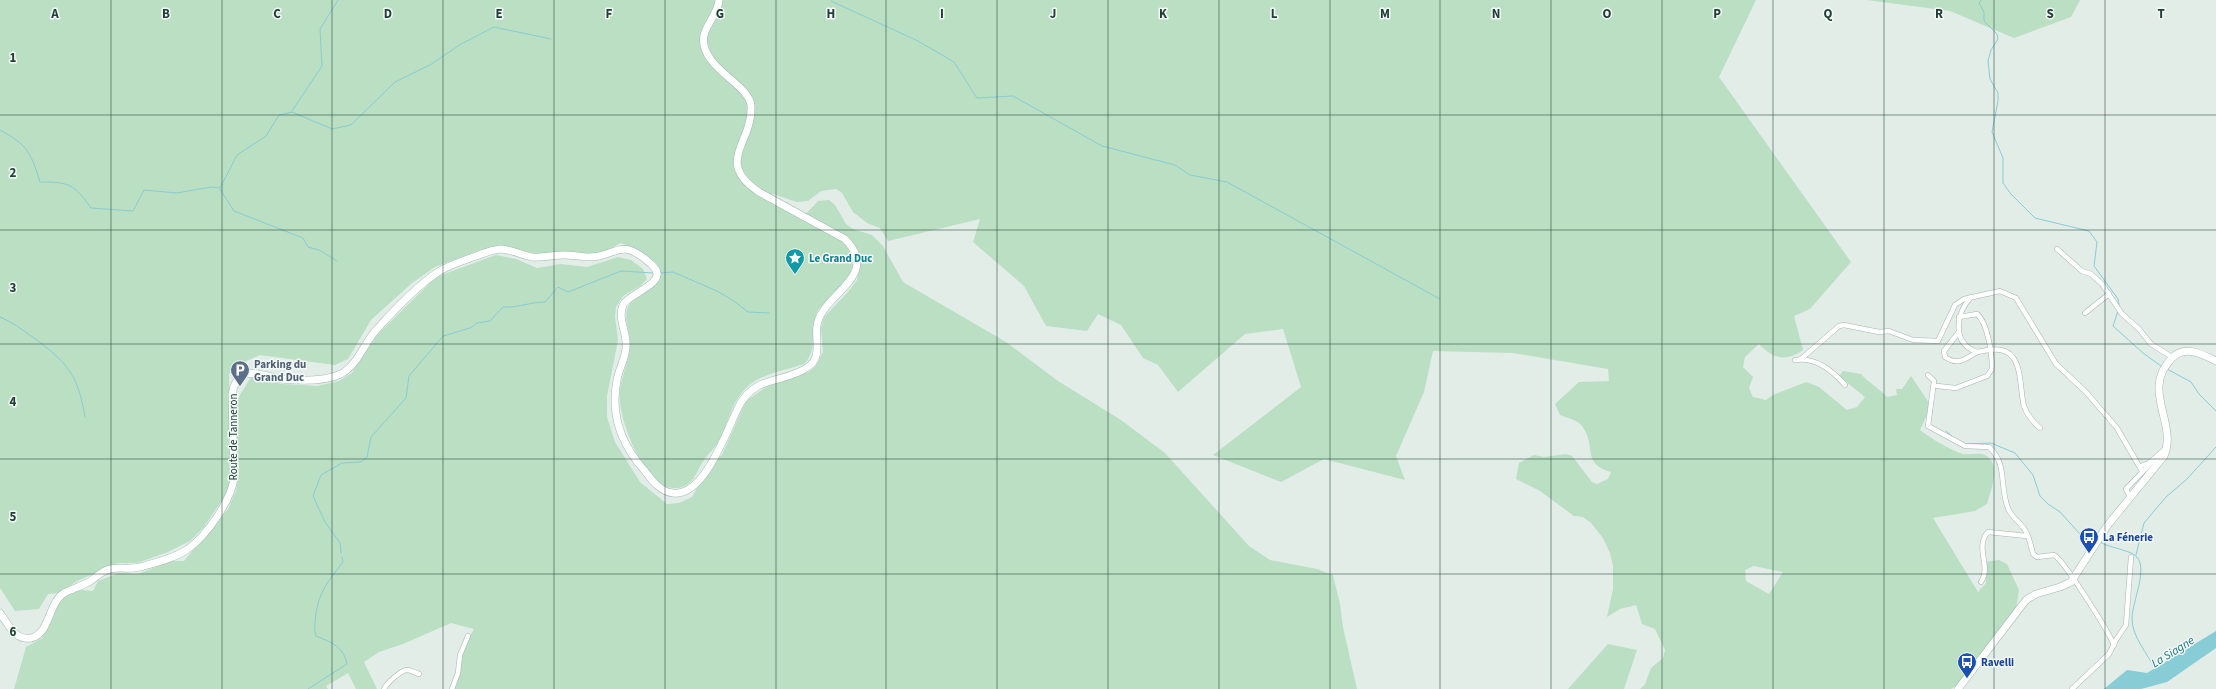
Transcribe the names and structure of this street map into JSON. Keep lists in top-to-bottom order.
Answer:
{
  "streets": {
    "street": ["Route de Tanneron"]
  },
  "water": ["La Siagne"],
  "places": {
    "place": ["Le Grand Duc"],
    "parking": ["Parking du Grand Duc"],
    "bus stop": ["La Fénerie", "Ravelli"]
  },
  "grid": {
    "columns": [
      "A",
      "B",
      "C",
      "D",
      "E",
      "F",
      "G",
      "H",
      "I",
      "J",
      "K",
      "L",
      "M",
      "N",
      "O",
      "P",
      "Q",
      "R",
      "S",
      "T"
    ],
    "rows": [
      "1",
      "2",
      "3",
      "4",
      "5",
      "6"
    ]
  }
}
